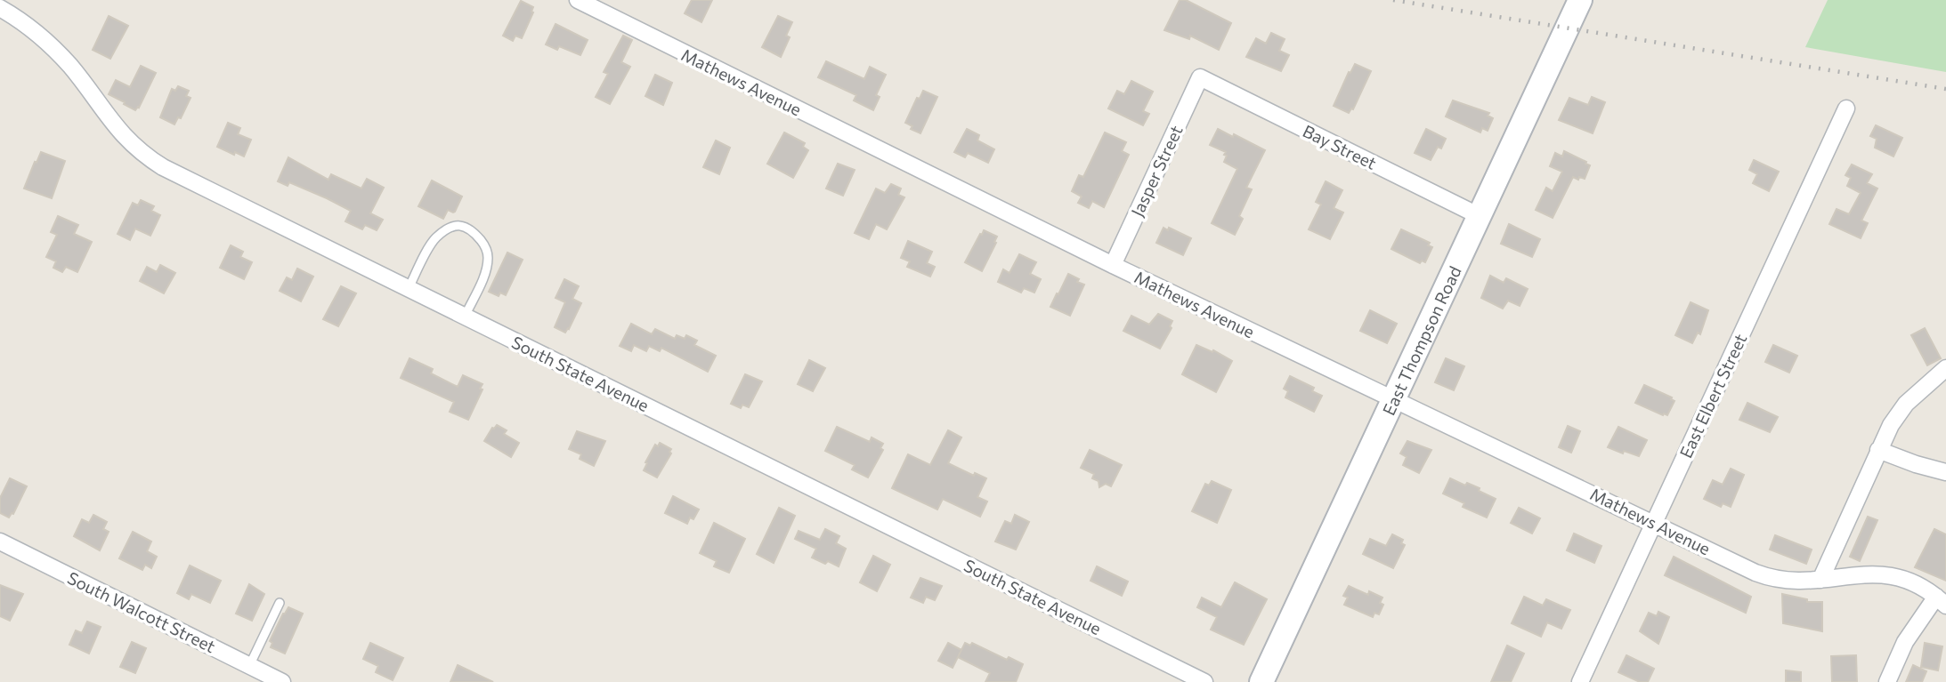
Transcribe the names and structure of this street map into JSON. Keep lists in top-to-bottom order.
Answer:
{
  "streets": {
    "main road": ["East Thompson Road"],
    "street": [
      "Mathews Avenue",
      "Bay Street",
      "Jasper Street",
      "South State Avenue",
      "East Elbert Street",
      "South Walcott Street"
    ]
  },
  "crossings": [
    ["Mathews Avenue", "Jasper Street"],
    ["Mathews Avenue", "East Thompson Road"],
    ["Mathews Avenue", "East Elbert Street"],
    ["Bay Street", "Jasper Street"],
    ["Bay Street", "East Thompson Road"]
  ]
}
